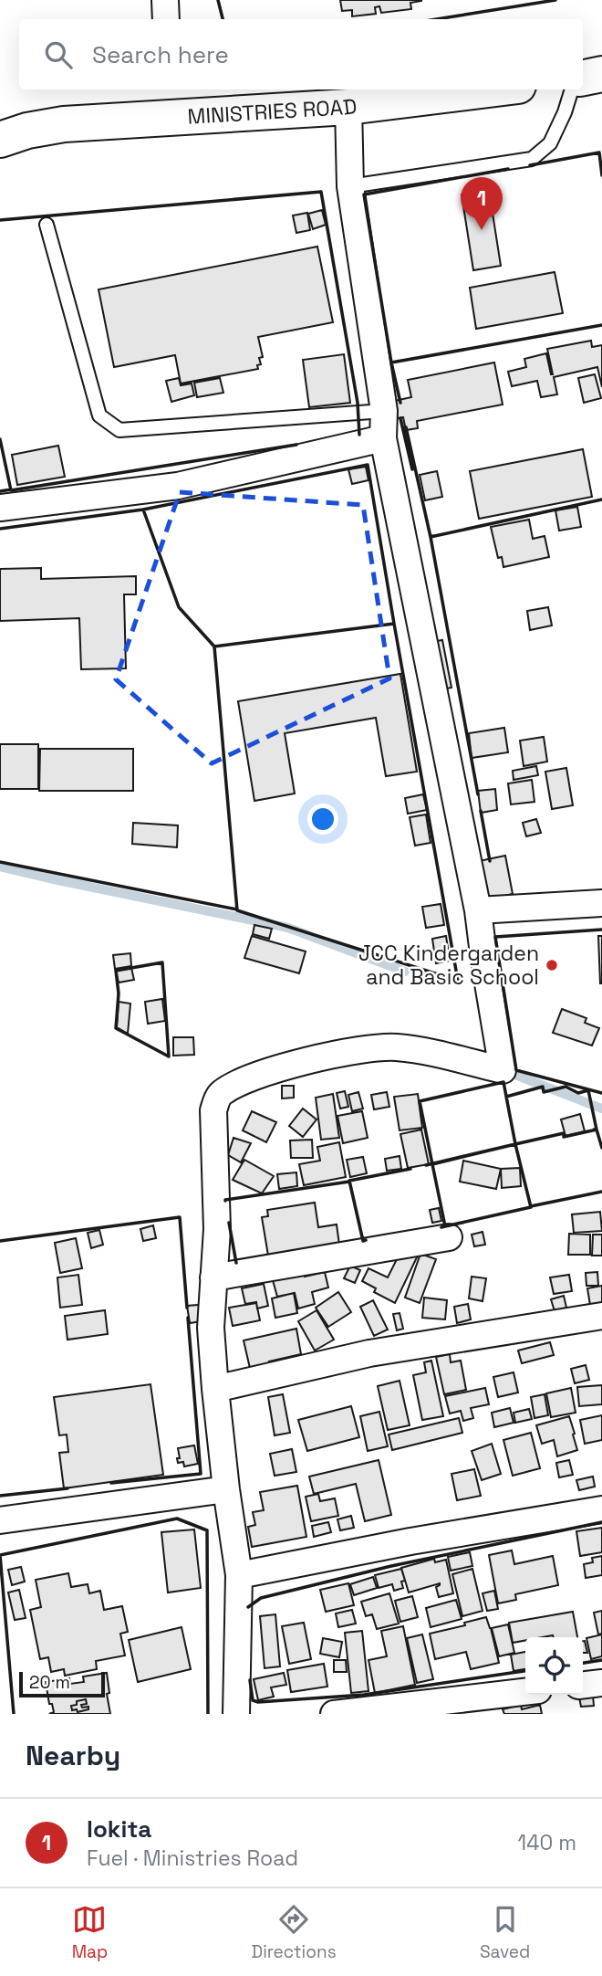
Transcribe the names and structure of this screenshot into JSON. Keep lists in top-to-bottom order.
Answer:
{
  "streets": {
    "main road": ["MINISTRIES ROAD"]
  },
  "places": ["JCC Kindergarden and Basic School"],
  "scale_bar": "20 m",
  "page": {
    "search": "Search here",
    "pins": "1",
    "scale": "20 m",
    "heading": "Nearby",
    "list": [
      {
        "mark": "1",
        "name": "lokita",
        "note": "Fuel · Ministries Road",
        "value": "140 m"
      }
    ],
    "nav": ["Map", "Directions", "Saved"]
  }
}
